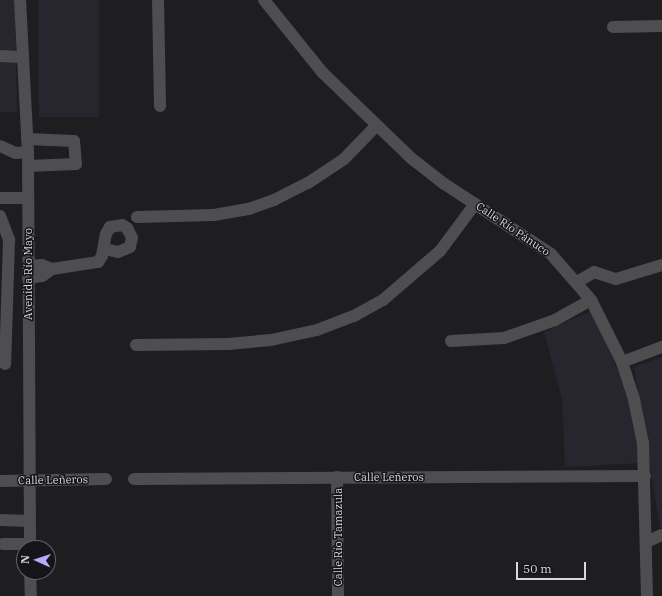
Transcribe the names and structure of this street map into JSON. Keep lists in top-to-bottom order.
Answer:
{
  "streets": {
    "street": [
      "Calle Río Pánuco",
      "Avenida Río Mayo",
      "Calle Leñeros",
      "Calle Río Tamazula"
    ]
  },
  "crossings": [
    ["Calle Río Pánuco", "Calle Leñeros"],
    ["Avenida Río Mayo", "Calle Leñeros"],
    ["Calle Leñeros", "Calle Río Tamazula"]
  ],
  "scale_bar": "50 m",
  "north": "left"
}
